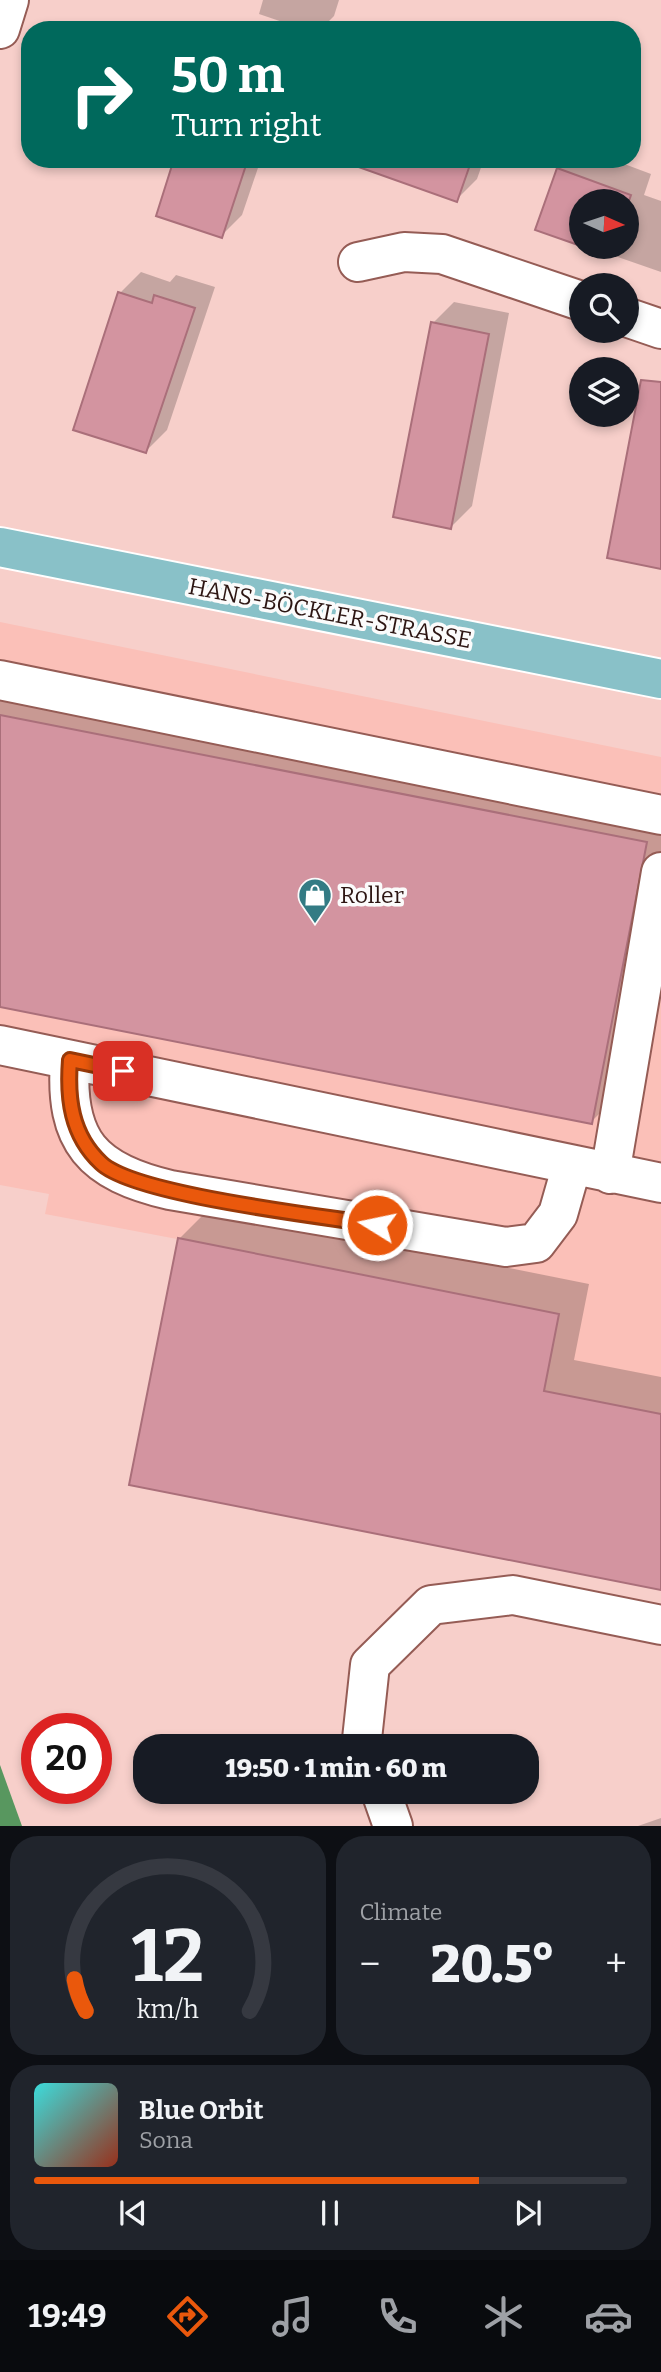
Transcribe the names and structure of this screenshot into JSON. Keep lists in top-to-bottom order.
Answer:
{
  "streets": {
    "main road": ["HANS-BÖCKLER-STRASSE"]
  },
  "places": {
    "shop": ["Roller"]
  },
  "north": "right",
  "page": {
    "turn": ["50 m", "Turn right"],
    "limit": "20",
    "trip": "19:50 · 1 min · 60 m",
    "tile": "Climate",
    "heat": ["−", "20.5°", "+"],
    "song": ["Blue Orbit", "Sona"],
    "tabs": "19:49",
    "gauge": ["12", "km/h"]
  }
}
